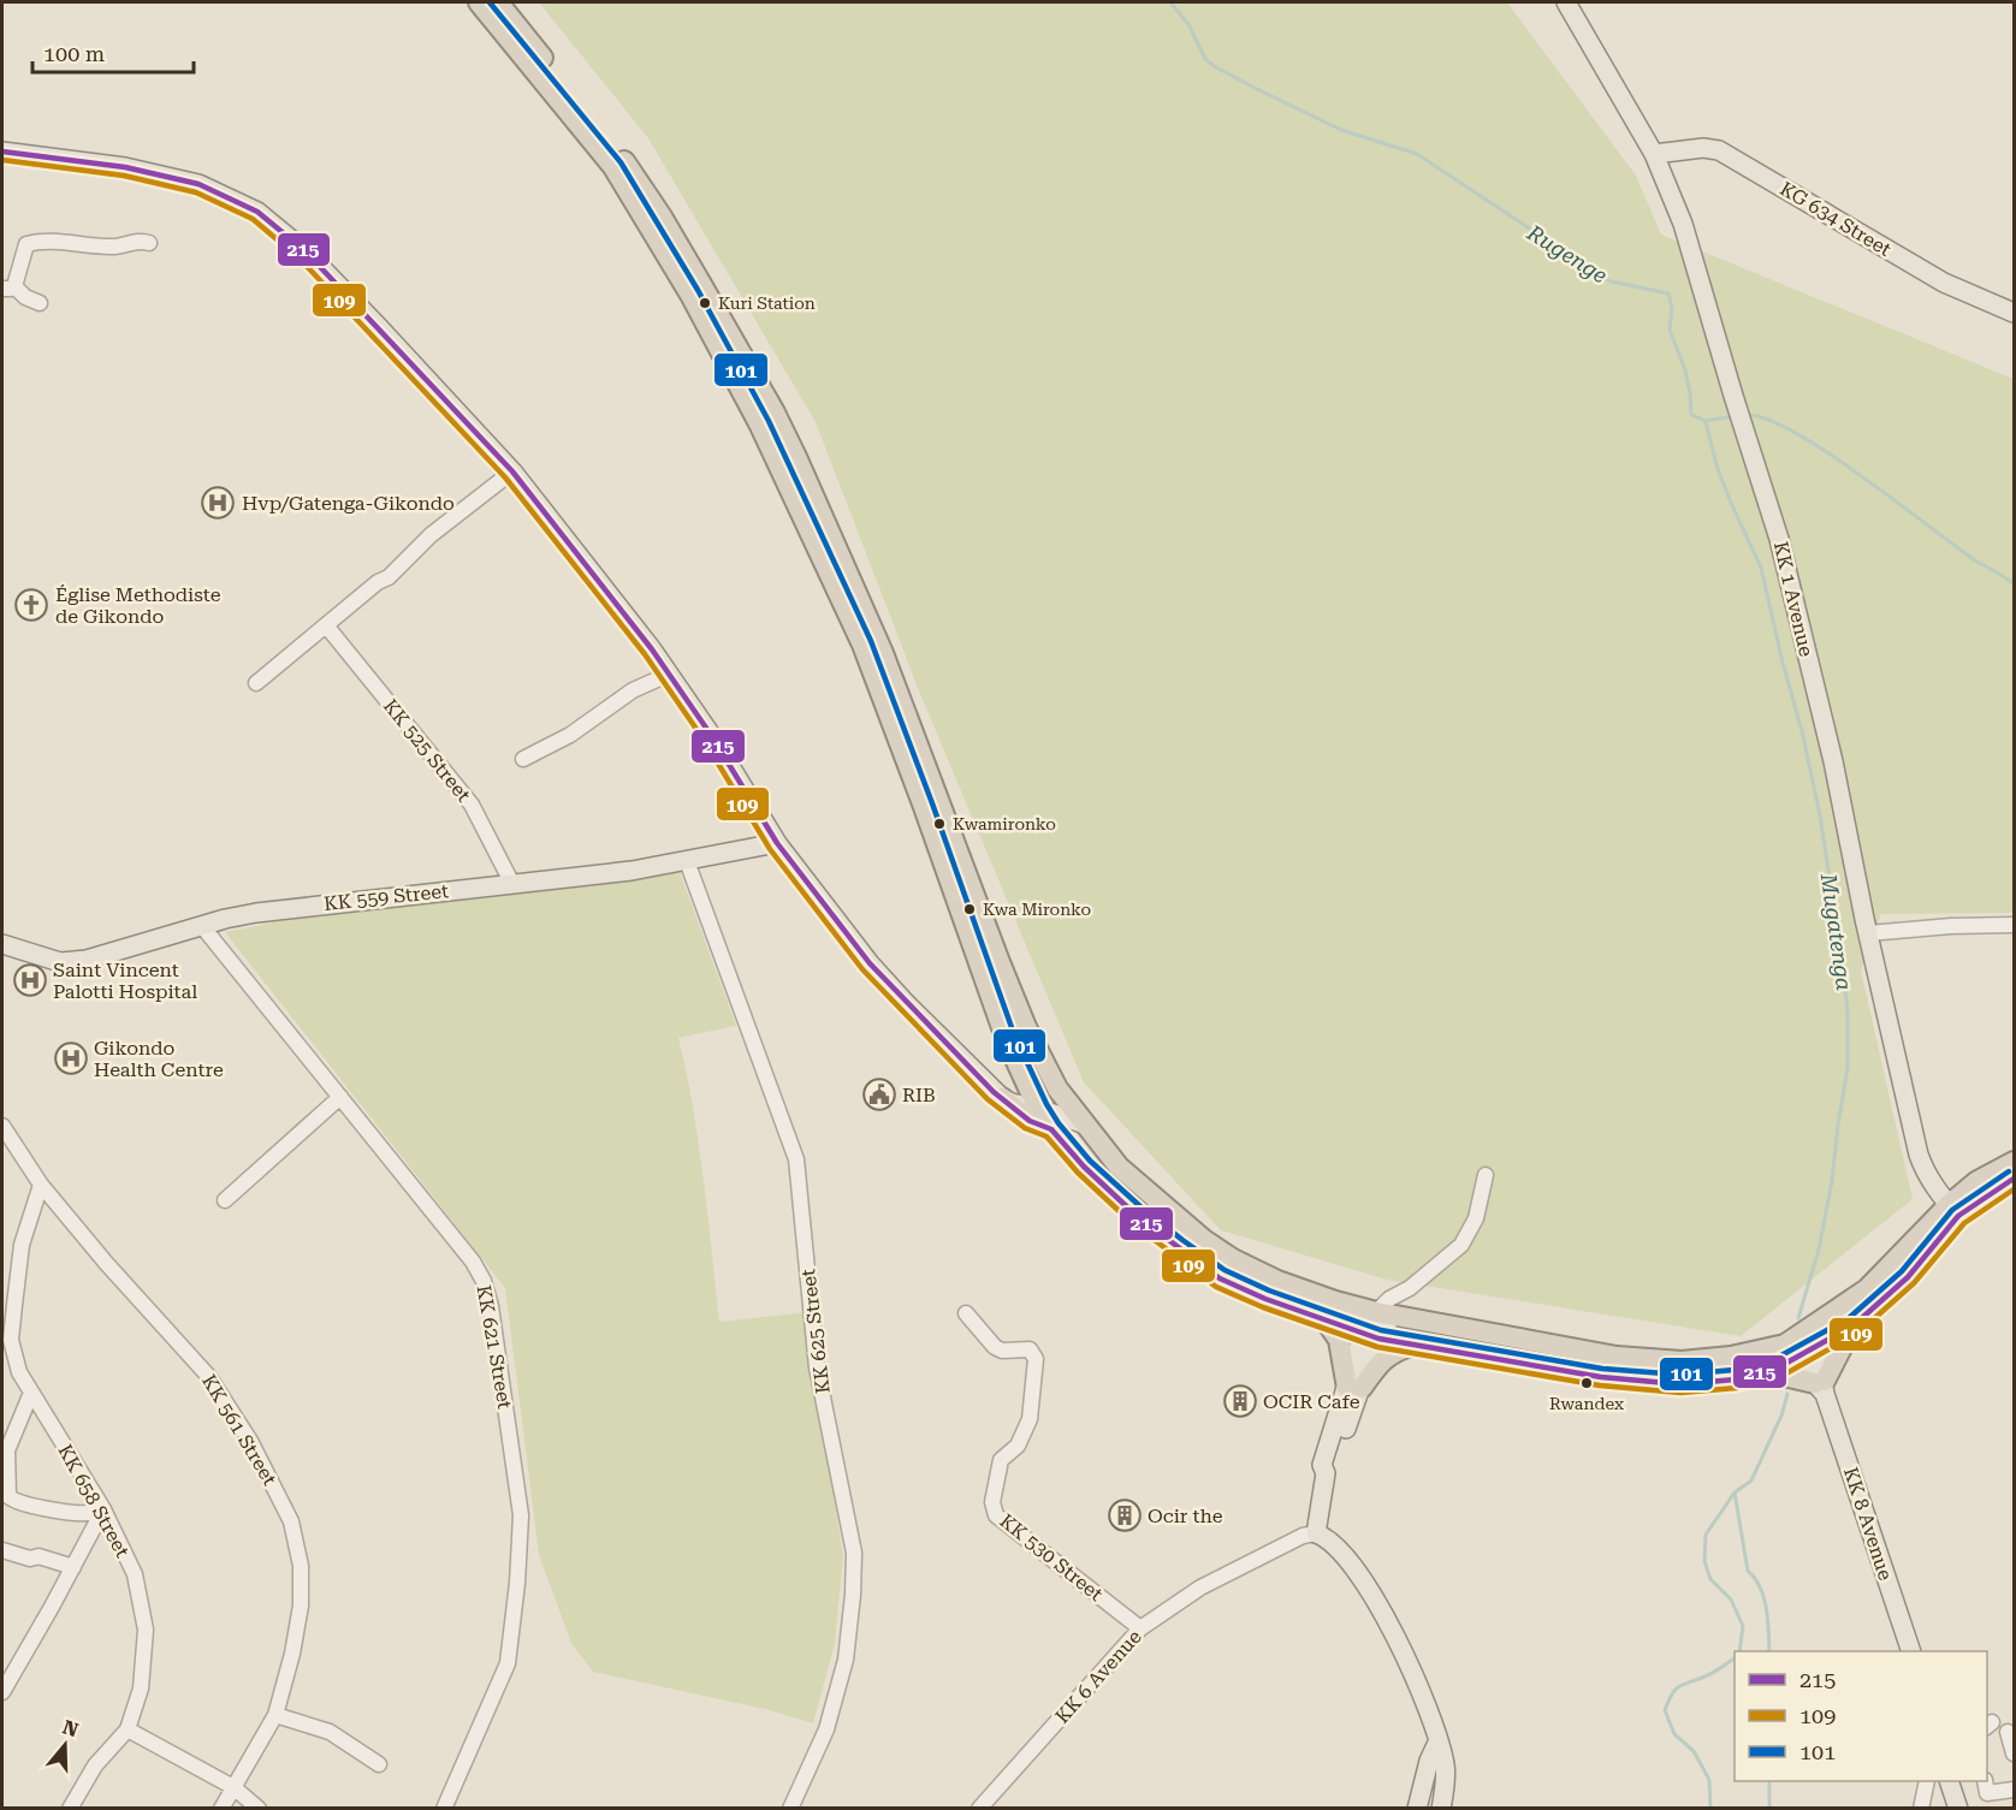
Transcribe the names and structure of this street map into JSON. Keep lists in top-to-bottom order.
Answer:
{
  "streets": {
    "main road": [
      "KG 634 Street",
      "KK 1 Avenue",
      "KK 559 Street",
      "KK 8 Avenue"
    ],
    "street": [
      "KK 525 Street",
      "KK 625 Street",
      "KK 621 Street",
      "KK 561 Street",
      "KK 658 Street",
      "KK 530 Street",
      "KK 6 Avenue"
    ]
  },
  "crossings": [
    ["KG 634 Street", "KK 1 Avenue"],
    ["KK 525 Street", "KK 559 Street"],
    ["KK 559 Street", "KK 625 Street"],
    ["KK 559 Street", "KK 621 Street"],
    ["KK 561 Street", "KK 658 Street"],
    ["KK 530 Street", "KK 6 Avenue"]
  ],
  "water": ["Rugenge", "Mugatenga"],
  "places": {
    "other": [
      "Kuri Station",
      "Kwamironko",
      "Kwa Mironko",
      "Rwandex"
    ],
    "hospital": ["Hvp/Gatenga-Gikondo", "Saint Vincent Palotti Hospital", "Gikondo Health Centre"],
    "church": ["Église Methodiste de Gikondo"],
    "public building": ["RIB"],
    "building": ["OCIR Cafe", "Ocir the"]
  },
  "lines": ["transit line 101", "transit line 215", "transit line 109"],
  "legend": ["215", "109", "101"],
  "scale_bar": "100 m",
  "north": "top"
}
